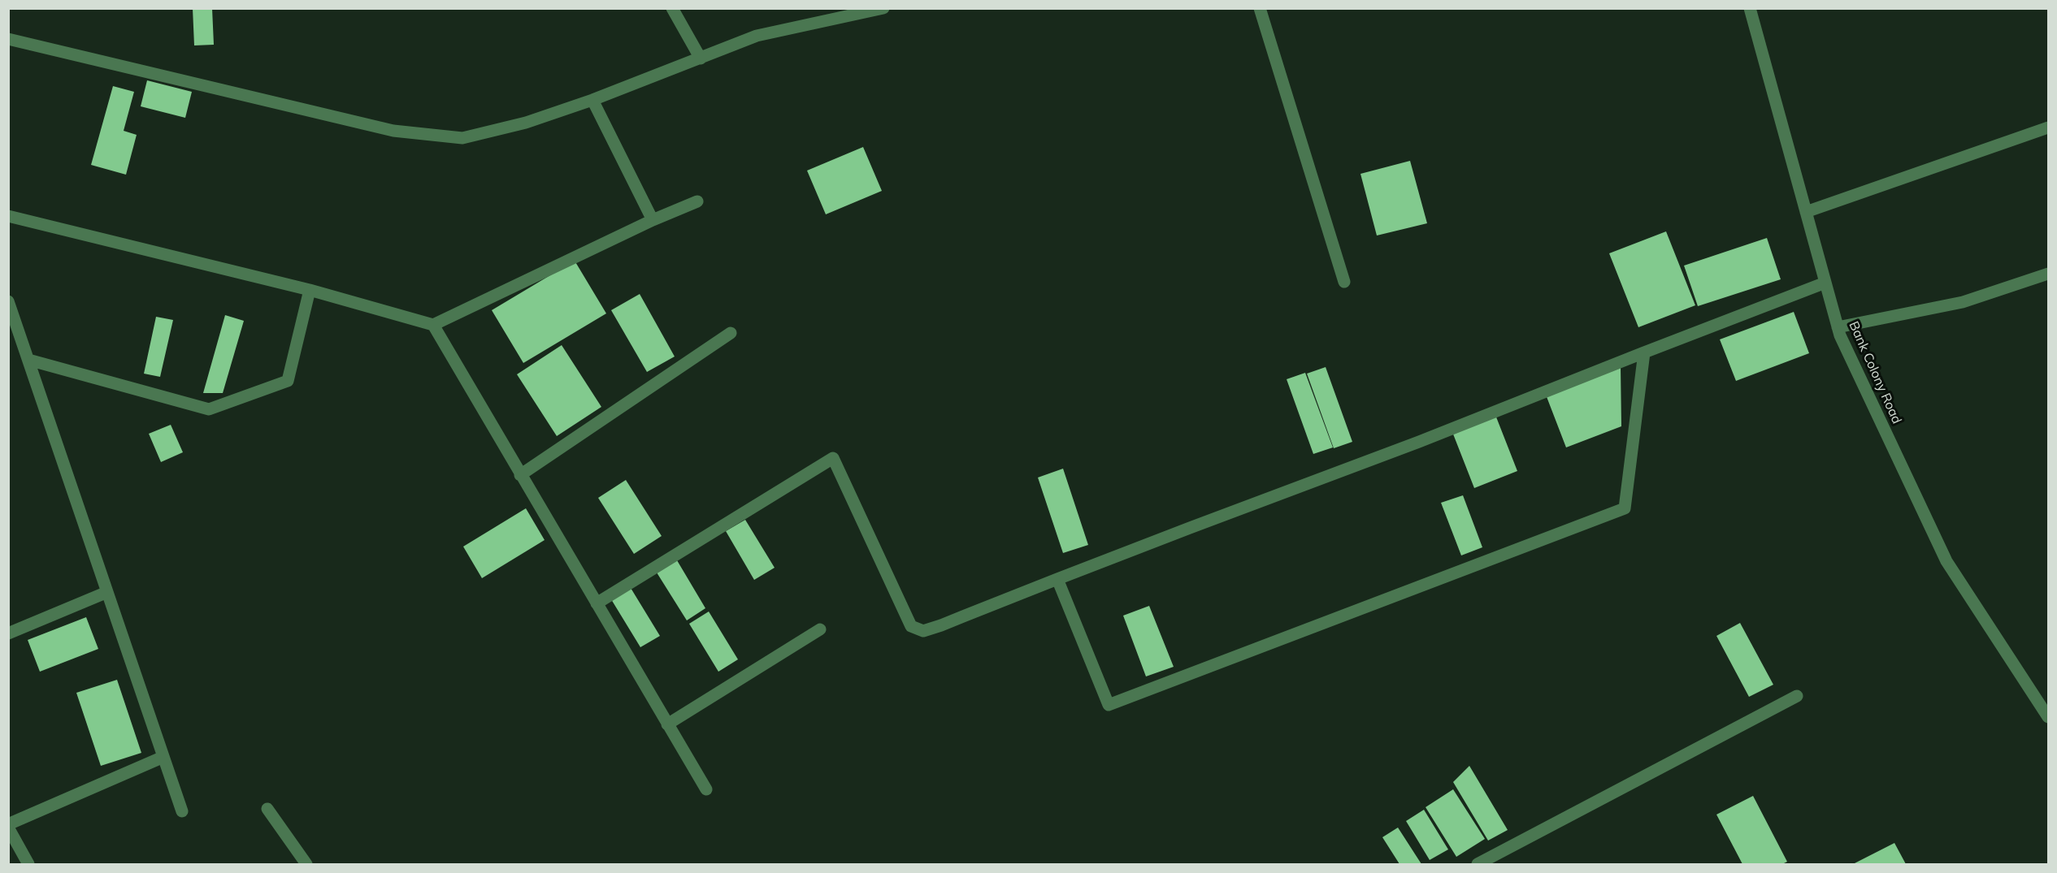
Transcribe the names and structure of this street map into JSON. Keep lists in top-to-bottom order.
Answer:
{
  "streets": {
    "street": ["Bank Colony Road"]
  }
}
